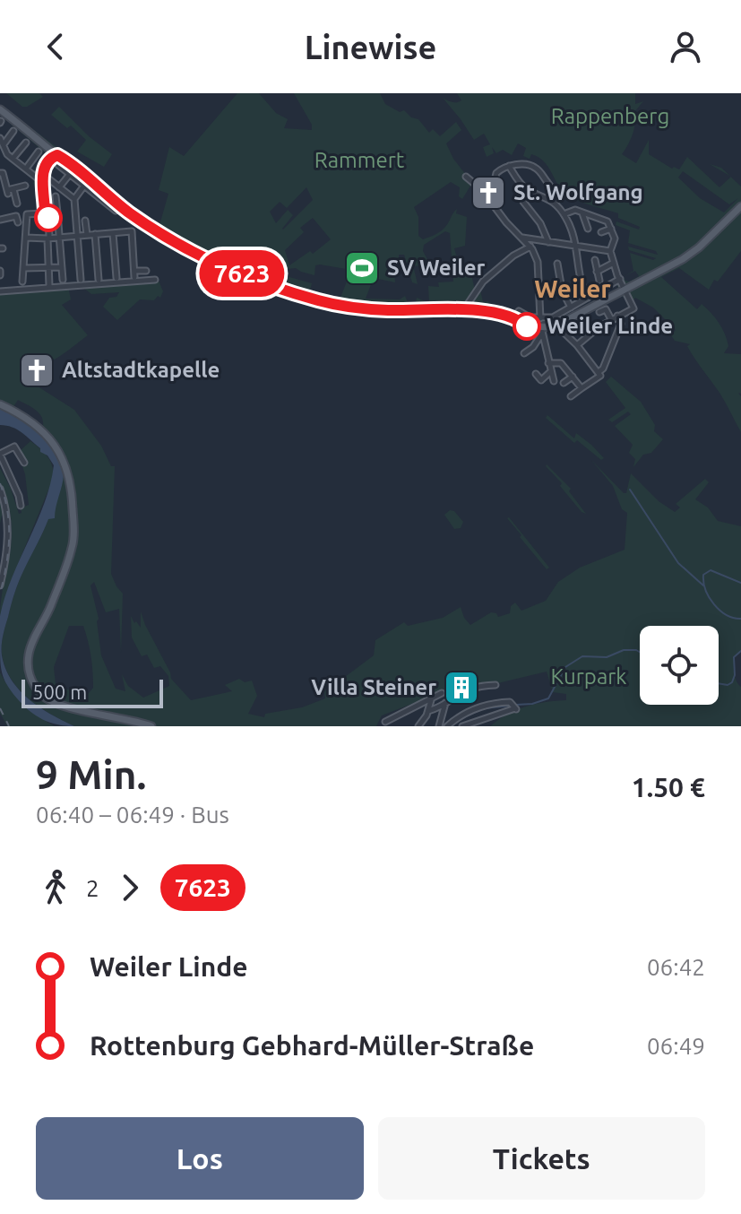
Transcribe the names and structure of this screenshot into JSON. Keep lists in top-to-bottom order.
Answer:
{
  "districts": ["Weiler"],
  "parks": ["Rappenberg", "Rammert", "Kurpark"],
  "places": {
    "church": ["St. Wolfgang", "Altstadtkapelle"],
    "sports": ["SV Weiler"],
    "other": ["Weiler Linde"],
    "building": ["Villa Steiner"]
  },
  "lines": ["bus line 7623"],
  "scale_bar": "500 m",
  "page": {
    "header": "Linewise",
    "on_map": "7623",
    "scale": "500 m",
    "heading": ["9 Min.", "06:40 – 06:49 · Bus", "1.50 €"],
    "legs": ["2", "7623"],
    "list": [
      {
        "name": "Weiler Linde",
        "value": "06:42"
      },
      {
        "name": "Rottenburg Gebhard-Müller-Straße",
        "value": "06:49"
      }
    ],
    "buttons": ["Los", "Tickets"]
  }
}
